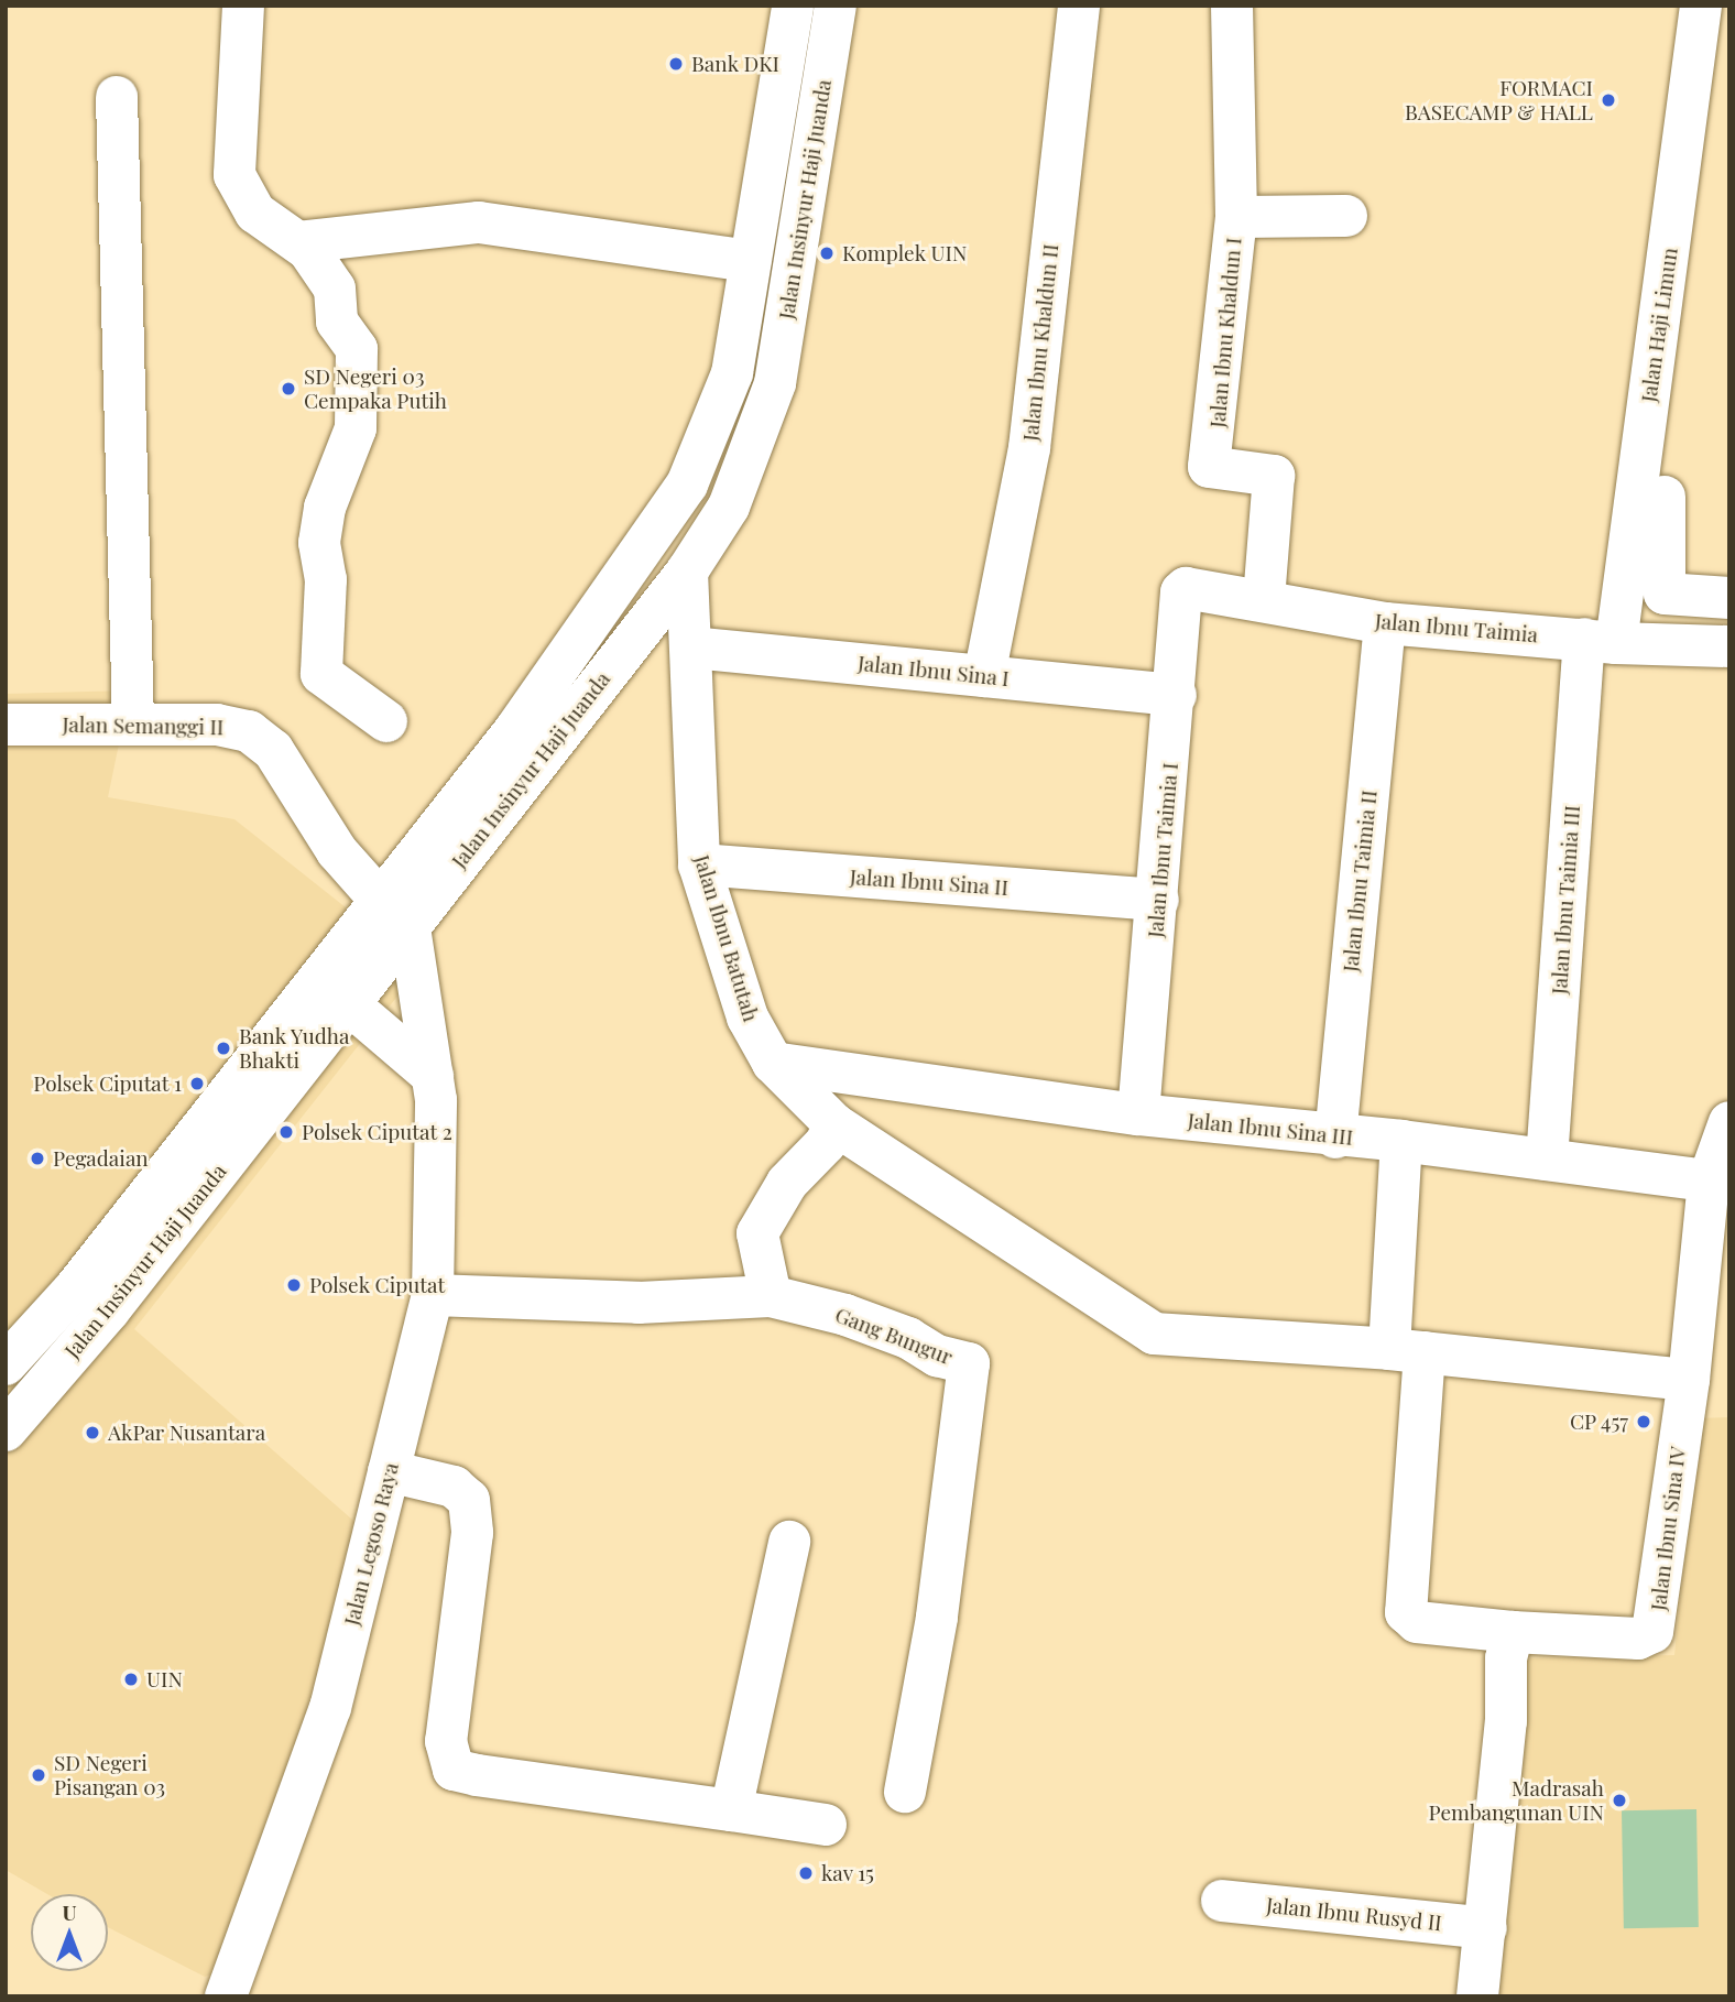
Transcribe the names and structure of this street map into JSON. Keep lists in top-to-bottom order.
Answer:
{
  "streets": {
    "main road": [
      "Jalan Insinyur Haji Juanda",
      "Jalan Haji Limun",
      "Jalan Ibnu Khaldun I",
      "Jalan Ibnu Khaldun II",
      "Jalan Ibnu Taimia",
      "Jalan Ibnu Sina I",
      "Jalan Semanggi II",
      "Jalan Ibnu Taimia I",
      "Jalan Ibnu Taimia II",
      "Jalan Ibnu Sina II",
      "Jalan Ibnu Taimia III",
      "Jalan Ibnu Batutah",
      "Jalan Ibnu Sina III",
      "Gang Bungur",
      "Jalan Ibnu Sina IV",
      "Jalan Legoso Raya",
      "Jalan Ibnu Rusyd II"
    ]
  },
  "crossings": [
    ["Jalan Insinyur Haji Juanda", "Jalan Semanggi II"],
    ["Jalan Insinyur Haji Juanda", "Jalan Ibnu Batutah"],
    ["Jalan Insinyur Haji Juanda", "Jalan Legoso Raya"],
    ["Jalan Haji Limun", "Jalan Ibnu Taimia"],
    ["Jalan Haji Limun", "Jalan Ibnu Taimia III"],
    ["Jalan Ibnu Khaldun I", "Jalan Ibnu Taimia"],
    ["Jalan Ibnu Khaldun II", "Jalan Ibnu Sina I"],
    ["Jalan Ibnu Taimia", "Jalan Ibnu Taimia I"],
    ["Jalan Ibnu Taimia", "Jalan Ibnu Taimia II"],
    ["Jalan Ibnu Taimia", "Jalan Ibnu Taimia III"],
    ["Jalan Ibnu Sina I", "Jalan Ibnu Taimia I"],
    ["Jalan Ibnu Sina I", "Jalan Ibnu Batutah"],
    ["Jalan Semanggi II", "Jalan Legoso Raya"],
    ["Jalan Ibnu Taimia I", "Jalan Ibnu Sina II"],
    ["Jalan Ibnu Taimia I", "Jalan Ibnu Sina III"],
    ["Jalan Ibnu Taimia II", "Jalan Ibnu Sina III"],
    ["Jalan Ibnu Sina II", "Jalan Ibnu Batutah"],
    ["Jalan Ibnu Taimia III", "Jalan Ibnu Sina III"],
    ["Jalan Ibnu Batutah", "Jalan Ibnu Sina III"],
    ["Jalan Ibnu Sina III", "Jalan Ibnu Sina IV"],
    ["Gang Bungur", "Jalan Legoso Raya"]
  ],
  "places": [
    "Bank DKI",
    "FORMACI BASECAMP & HALL",
    "Komplek UIN",
    "SD Negeri 03 Cempaka Putih",
    "Bank Yudha Bhakti",
    "Polsek Ciputat 1",
    "Polsek Ciputat 2",
    "Pegadaian",
    "Polsek Ciputat",
    "CP 457",
    "AkPar Nusantara",
    "UIN",
    "SD Negeri Pisangan 03",
    "Madrasah Pembangunan UIN",
    "kav 15"
  ],
  "north": "top"
}
